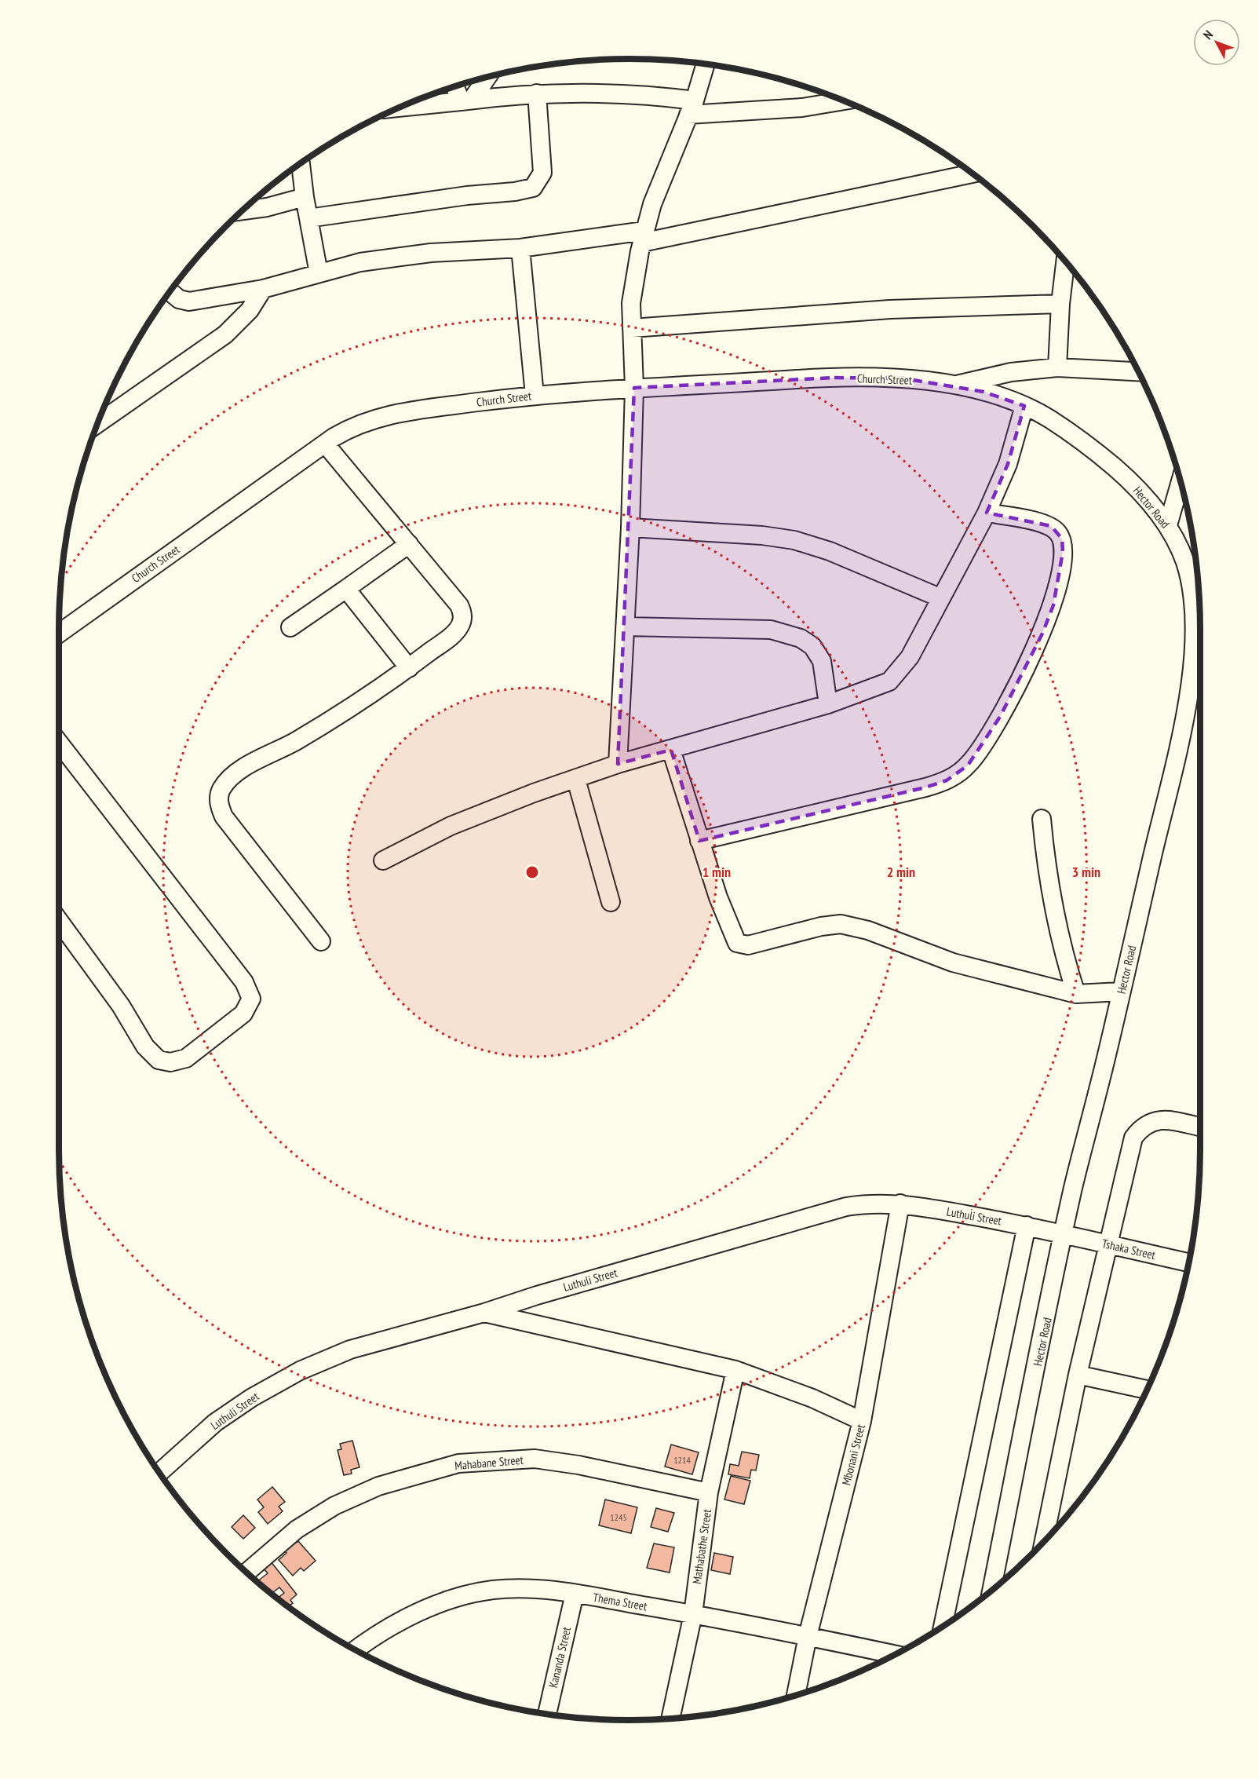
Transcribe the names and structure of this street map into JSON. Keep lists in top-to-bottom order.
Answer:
{
  "streets": {
    "street": [
      "Church Street",
      "Hector Road",
      "Luthuli Street",
      "Tshaka Street",
      "Mbonani Street",
      "Mahabane Street",
      "Mathabathe Street",
      "Thema Street",
      "Kananda Street"
    ]
  },
  "crossings": [
    ["Church Street", "Hector Road"],
    ["Hector Road", "Luthuli Street"],
    ["Hector Road", "Tshaka Street"],
    ["Luthuli Street", "Tshaka Street"],
    ["Luthuli Street", "Mbonani Street"],
    ["Mbonani Street", "Thema Street"],
    ["Mahabane Street", "Mathabathe Street"],
    ["Mathabathe Street", "Thema Street"],
    ["Thema Street", "Kananda Street"]
  ],
  "house_numbers": ["1214", "1245"],
  "north": "top left",
  "rings": ["1 min", "2 min", "3 min"]
}
